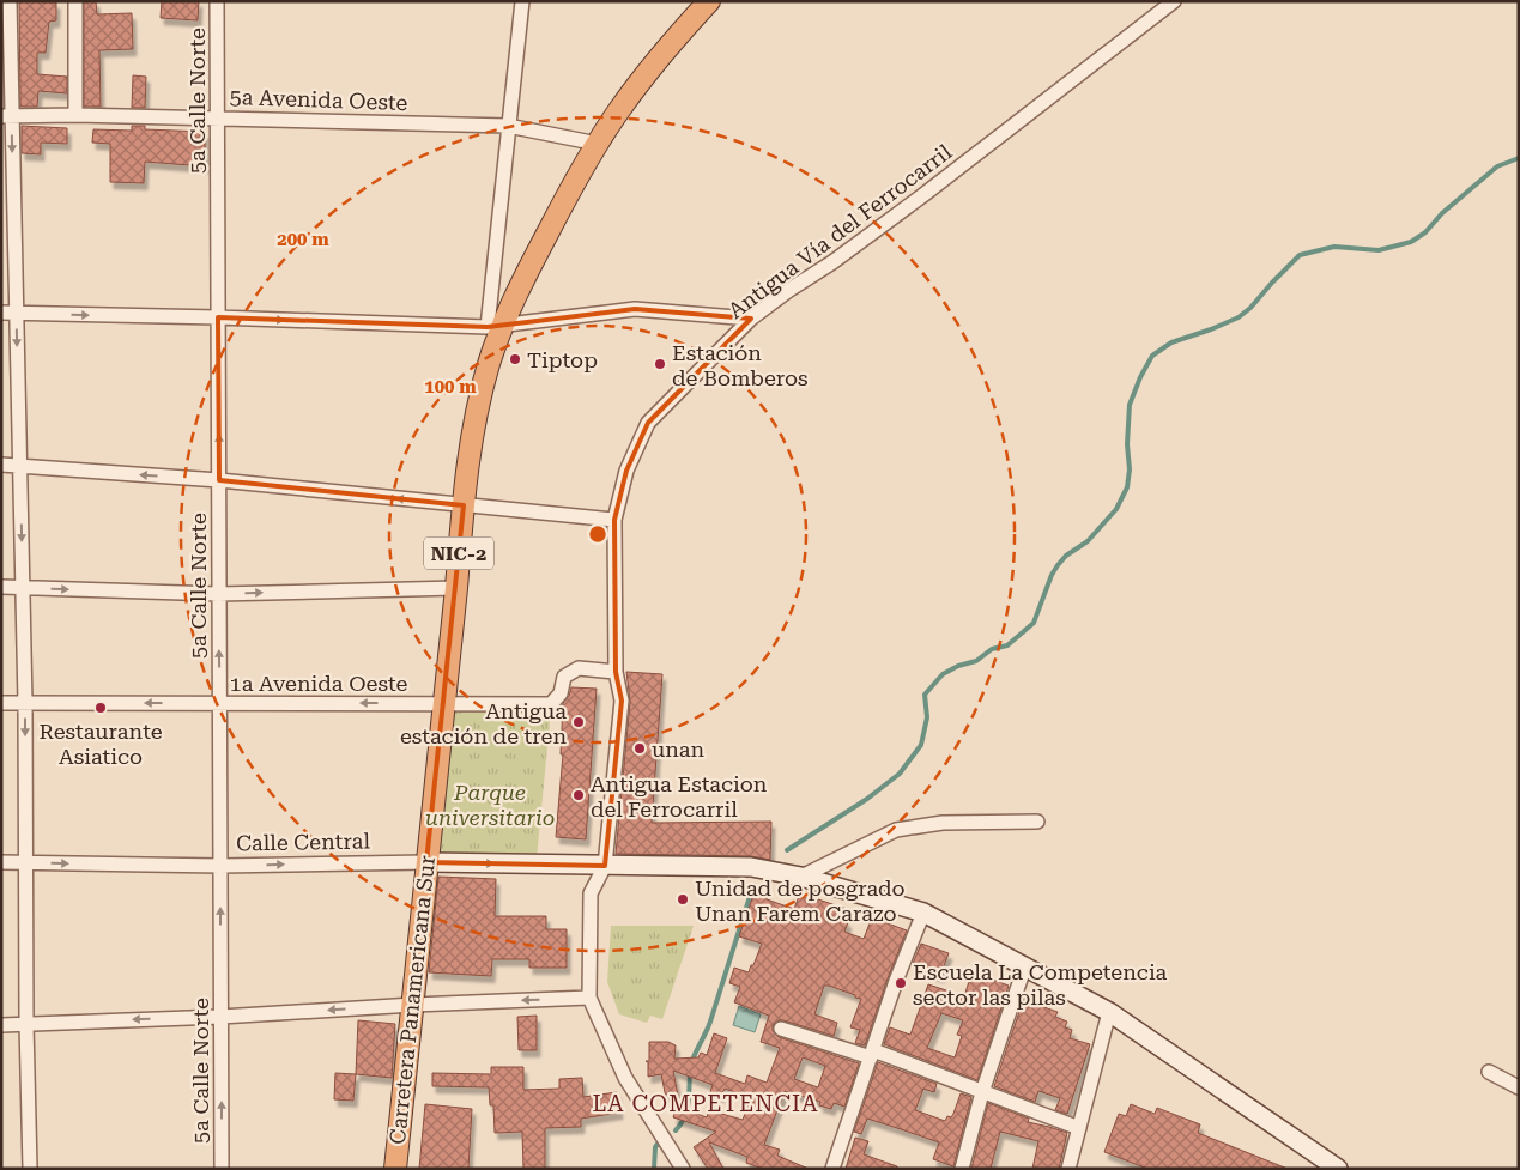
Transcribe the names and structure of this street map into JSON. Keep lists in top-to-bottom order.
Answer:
{
  "streets": {
    "highway": ["NIC-2", "Carretera Panamericana Sur"],
    "main road": ["Calle Central"],
    "street": [
      "5a Avenida Oeste",
      "5a Calle Norte",
      "Antigua Vía del Ferrocarril",
      "1a Avenida Oeste"
    ]
  },
  "crossings": [
    ["5a Avenida Oeste", "5a Calle Norte"],
    ["5a Avenida Oeste", "Carretera Panamericana Sur"],
    ["5a Calle Norte", "1a Avenida Oeste"],
    ["5a Calle Norte", "Calle Central"],
    ["Antigua Vía del Ferrocarril", "1a Avenida Oeste"],
    ["Antigua Vía del Ferrocarril", "Calle Central"],
    ["1a Avenida Oeste", "Carretera Panamericana Sur"],
    ["Calle Central", "Carretera Panamericana Sur"]
  ],
  "one_way": ["5a Calle Norte", "Calle Central"],
  "districts": ["LA COMPETENCIA"],
  "parks": ["Parque universitario"],
  "places": [
    "Tiptop",
    "Estación de Bomberos",
    "Restaurante Asiatico",
    "Antigua estación de tren",
    "unan",
    "Antigua Estacion del Ferrocarril",
    "Unidad de posgrado Unan Farem Carazo",
    "Escuela La Competencia sector las pilas"
  ],
  "rings": ["200 m", "100 m"]
}
